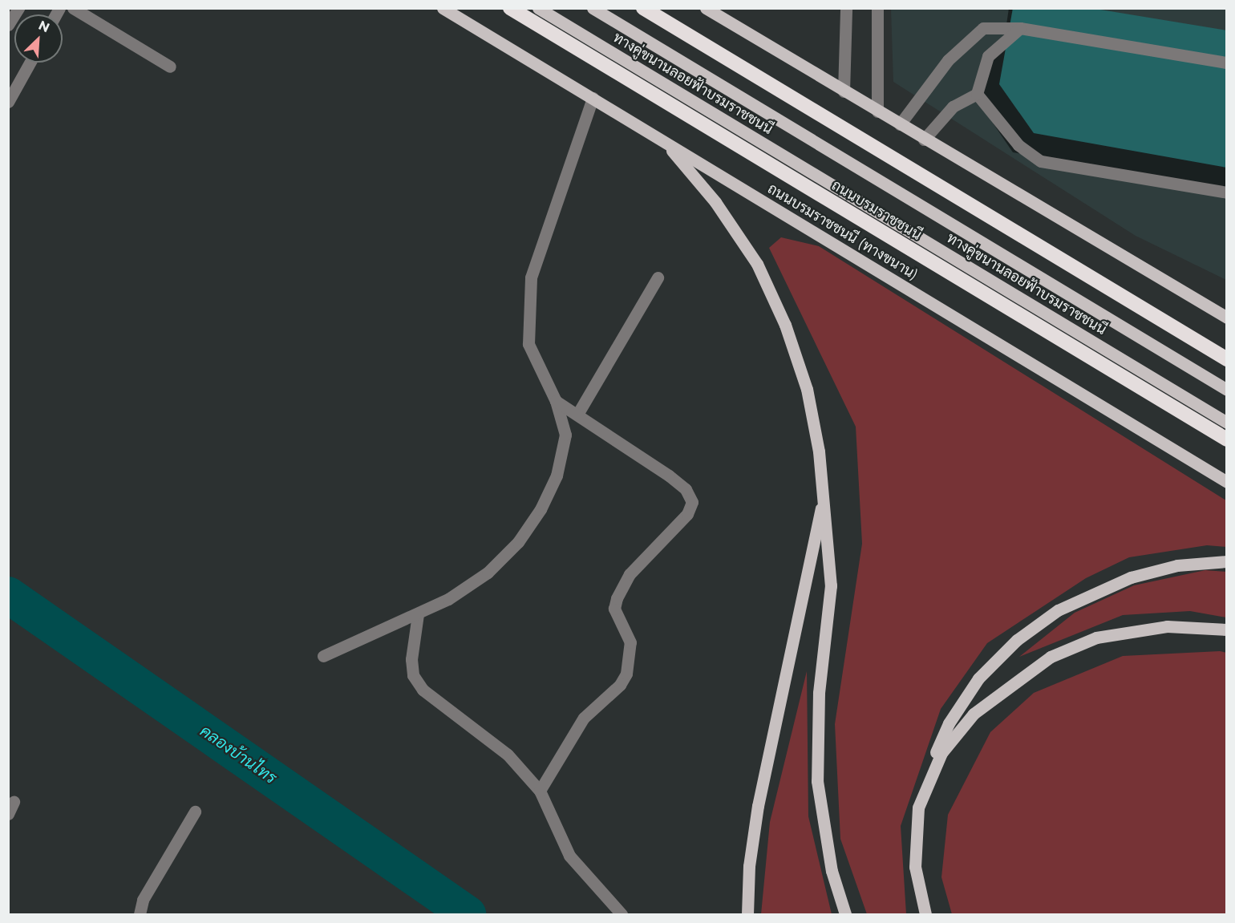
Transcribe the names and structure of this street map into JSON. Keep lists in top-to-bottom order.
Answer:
{
  "streets": {
    "highway": ["ถนนบรมราชชนนี"],
    "main road": ["ทางคู่ขนานลอยฟ้าบรมราชชนนี", "ถนนบรมราชชนนี (ทางขนาน)"]
  },
  "water": ["คลองบ้านไทร"],
  "north": "top right"
}
